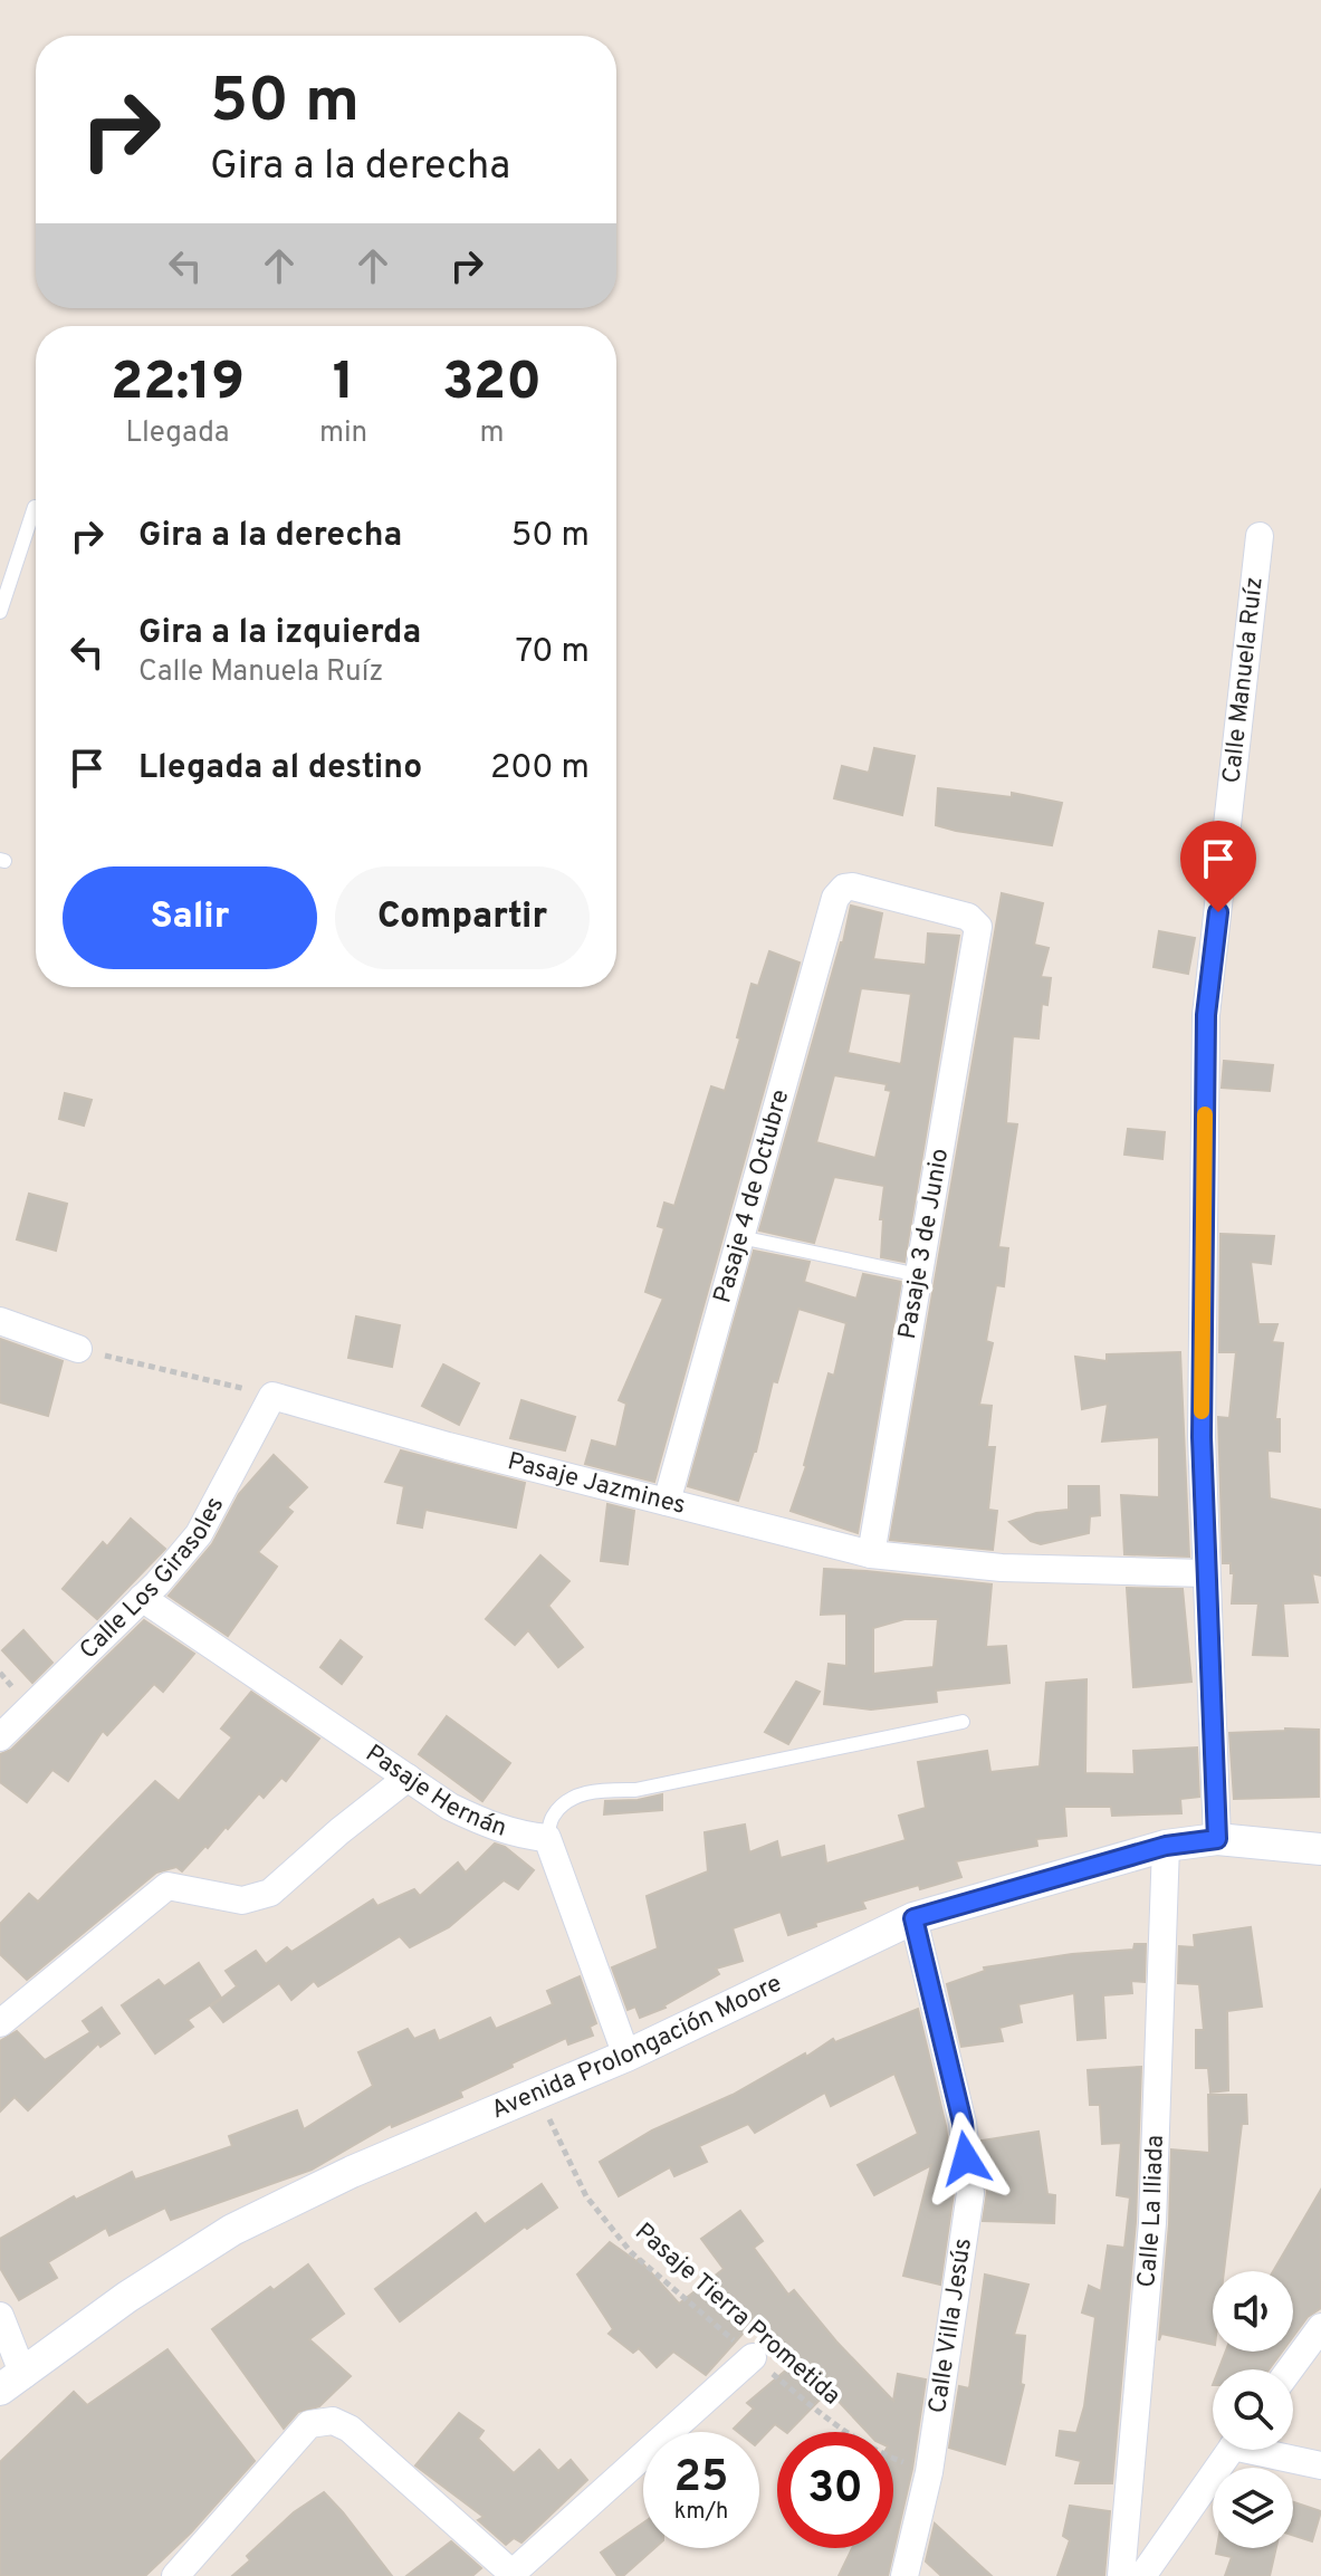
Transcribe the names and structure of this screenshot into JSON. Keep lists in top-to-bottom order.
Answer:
{
  "streets": {
    "street": [
      "Calle Manuela Ruíz",
      "Pasaje 4 de Octubre",
      "Pasaje 3 de Junio",
      "Pasaje Jazmines",
      "Calle Los Girasoles",
      "Pasaje Hernán",
      "Avenida Prolongación Moore",
      "Calle La Iliada",
      "Calle Villa Jesús"
    ],
    "path": ["Pasaje Tierra Prometida"]
  },
  "crossings": [
    ["Calle Manuela Ruíz", "Pasaje Jazmines"],
    ["Calle Manuela Ruíz", "Avenida Prolongación Moore"],
    ["Pasaje 4 de Octubre", "Pasaje 3 de Junio"],
    ["Pasaje 4 de Octubre", "Pasaje Jazmines"],
    ["Pasaje 3 de Junio", "Pasaje Jazmines"],
    ["Pasaje Jazmines", "Calle Los Girasoles"],
    ["Calle Los Girasoles", "Pasaje Hernán"],
    ["Avenida Prolongación Moore", "Calle La Iliada"],
    ["Avenida Prolongación Moore", "Pasaje Tierra Prometida"],
    ["Avenida Prolongación Moore", "Calle Villa Jesús"],
    ["Pasaje Tierra Prometida", "Calle Villa Jesús"]
  ],
  "page": {
    "turn": ["50 m", "Gira a la derecha"],
    "eta": [
      "22:19",
      "Llegada",
      "1",
      "min",
      "320",
      "m"
    ],
    "list": [
      {
        "name": "Gira a la derecha",
        "value": "50 m"
      },
      {
        "name": "Gira a la izquierda",
        "note": "Calle Manuela Ruíz",
        "value": "70 m"
      },
      {
        "name": "Llegada al destino",
        "value": "200 m"
      }
    ],
    "buttons": ["Salir", "Compartir"],
    "speed": "25 km/h",
    "limit": "30"
  }
}
